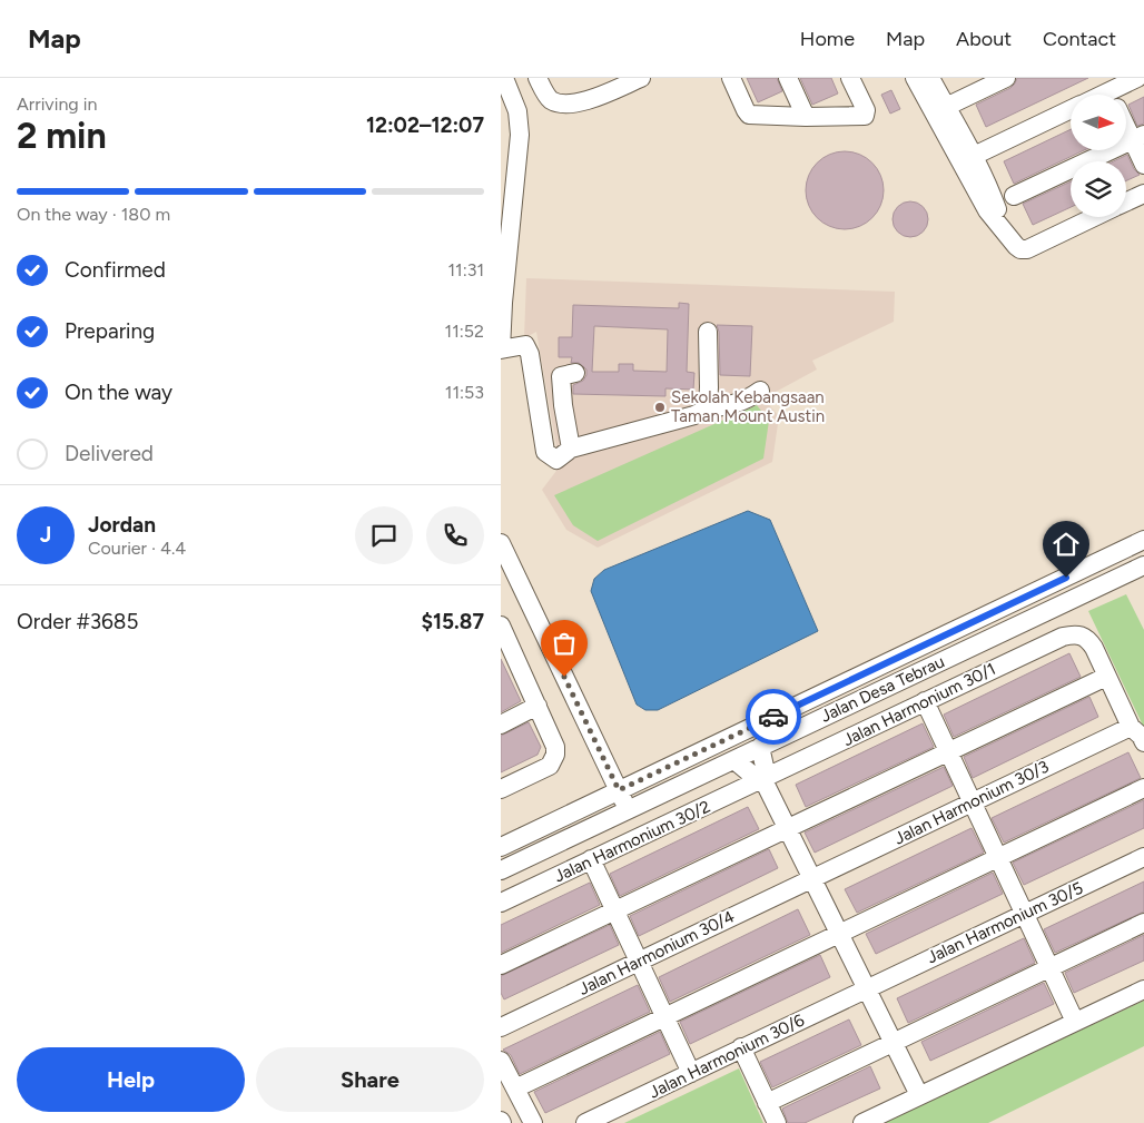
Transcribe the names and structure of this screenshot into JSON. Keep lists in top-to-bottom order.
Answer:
{
  "streets": {
    "street": [
      "Jalan Desa Tebrau",
      "Jalan Harmonium 30/1",
      "Jalan Harmonium 30/3",
      "Jalan Harmonium 30/2",
      "Jalan Harmonium 30/5",
      "Jalan Harmonium 30/4",
      "Jalan Harmonium 30/6"
    ]
  },
  "crossings": [
    ["Jalan Harmonium 30/1", "Jalan Harmonium 30/2"],
    ["Jalan Harmonium 30/3", "Jalan Harmonium 30/4"],
    ["Jalan Harmonium 30/5", "Jalan Harmonium 30/6"]
  ],
  "places": ["Sekolah Kebangsaan Taman Mount Austin"],
  "north": "right",
  "page": {
    "header": "Map",
    "nav": [
      "Home",
      "Map",
      "About",
      "Contact"
    ],
    "heading": ["2 min", "Arriving in", "12:02–12:07"],
    "panel": [
      "Jordan",
      "Courier · 4.4",
      "Order #3685",
      "$15.87"
    ],
    "bar": "On the way · 180 m",
    "list": [
      ["Confirmed", "11:31"],
      ["Preparing", "11:52"],
      ["On the way", "11:53"],
      "Delivered"
    ],
    "round": "J",
    "buttons": ["Help", "Share"]
  }
}
